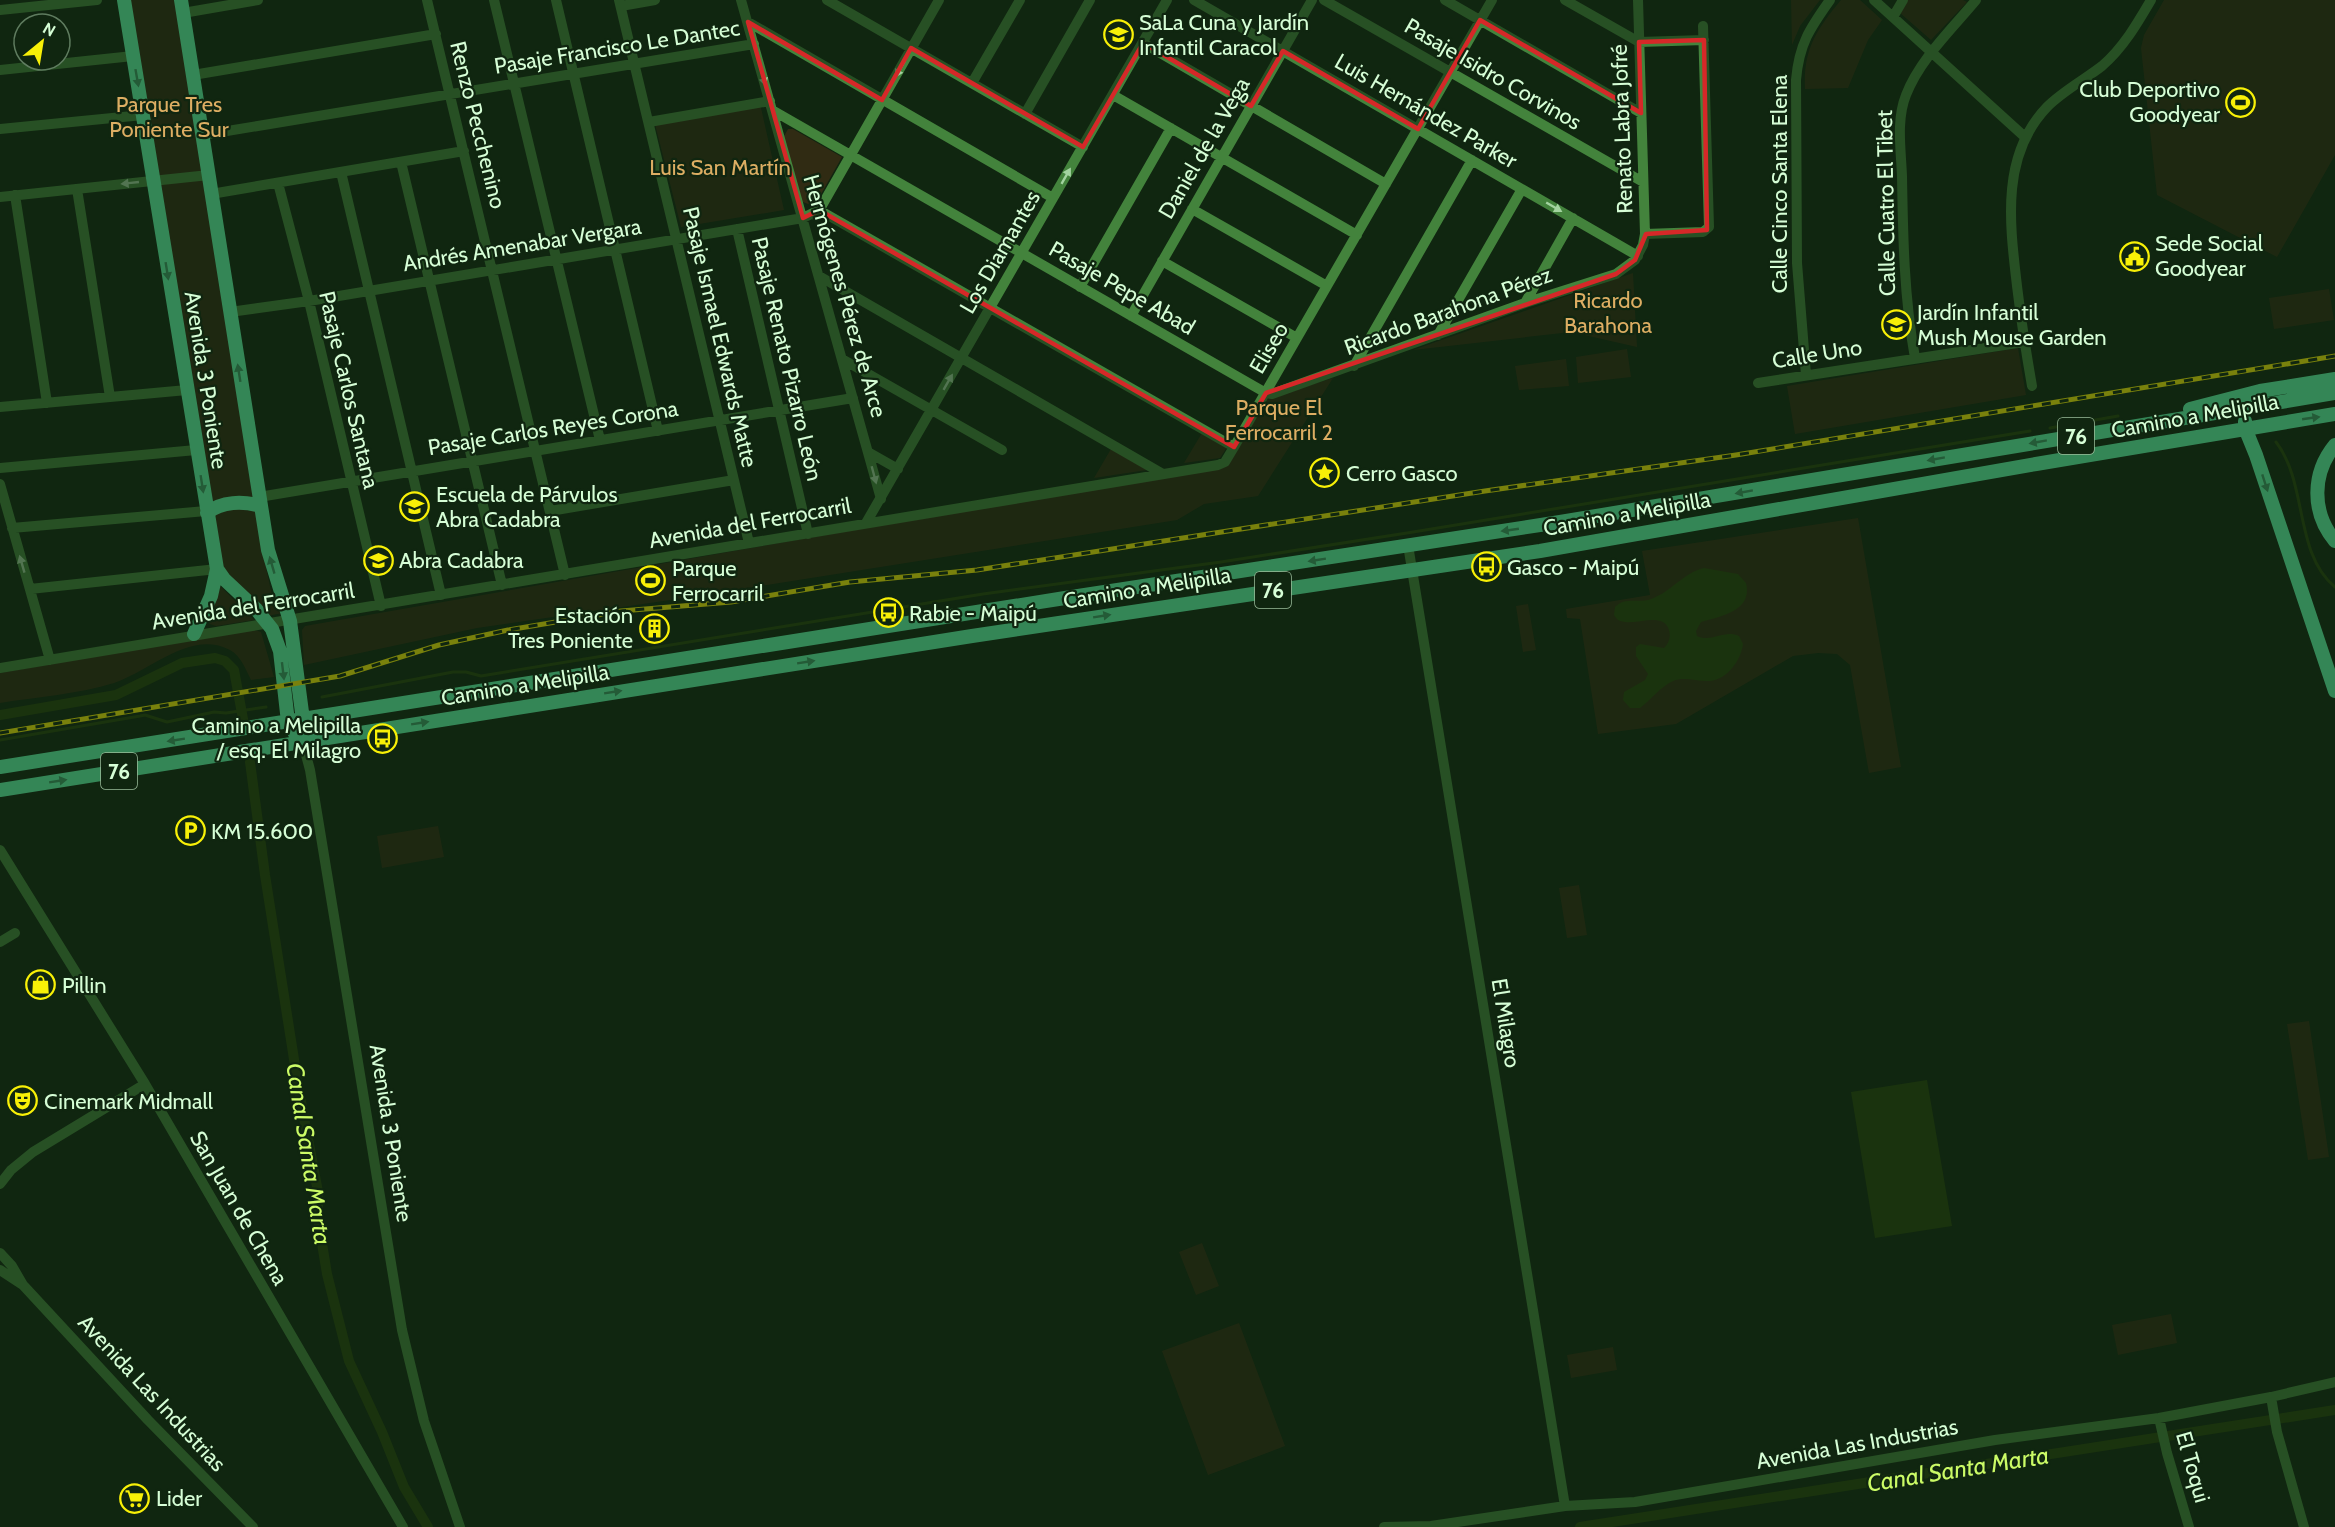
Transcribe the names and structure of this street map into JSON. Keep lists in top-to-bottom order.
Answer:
{
  "streets": {
    "main road": ["Avenida 3 Poniente", "Camino a Melipilla", "76"],
    "street": [
      "Pasaje Francisco Le Dantec",
      "Pasaje Isidro Corvinos",
      "Luis Hernández Parker",
      "Renzo Pecchenino",
      "Renato Labra Jofré",
      "Daniel de la Vega",
      "Calle Cinco Santa Elena",
      "Calle Cuatro El Tibet",
      "Andrés Amenabar Vergara",
      "Los Diamantes",
      "Pasaje Pepe Abad",
      "Hermógenes Pérez de Arce",
      "Ricardo Barahona Pérez",
      "Pasaje Ismael Edwards Matte",
      "Eliseo",
      "Calle Uno",
      "Pasaje Renato Pizarro León",
      "Pasaje Carlos Santana",
      "Pasaje Carlos Reyes Corona",
      "Avenida del Ferrocarril",
      "El Milagro",
      "San Juan de Chena",
      "Avenida Las Industrias",
      "El Toqui"
    ]
  },
  "crossings": [
    ["Pasaje Francisco Le Dantec", "Renzo Pecchenino"],
    ["Pasaje Francisco Le Dantec", "Los Diamantes"],
    ["Pasaje Francisco Le Dantec", "Hermógenes Pérez de Arce"],
    ["Pasaje Francisco Le Dantec", "Pasaje Ismael Edwards Matte"],
    ["Pasaje Francisco Le Dantec", "Avenida 3 Poniente"],
    ["Pasaje Isidro Corvinos", "Renato Labra Jofré"],
    ["Pasaje Isidro Corvinos", "Eliseo"],
    ["Luis Hernández Parker", "Renato Labra Jofré"],
    ["Luis Hernández Parker", "Daniel de la Vega"],
    ["Luis Hernández Parker", "Ricardo Barahona Pérez"],
    ["Luis Hernández Parker", "Eliseo"],
    ["Renzo Pecchenino", "Andrés Amenabar Vergara"],
    ["Renzo Pecchenino", "Pasaje Carlos Reyes Corona"],
    ["Renzo Pecchenino", "Avenida del Ferrocarril"],
    ["Renato Labra Jofré", "Ricardo Barahona Pérez"],
    ["Daniel de la Vega", "Pasaje Pepe Abad"],
    ["Calle Cinco Santa Elena", "Calle Uno"],
    ["Calle Cuatro El Tibet", "Calle Uno"],
    ["Andrés Amenabar Vergara", "Hermógenes Pérez de Arce"],
    ["Andrés Amenabar Vergara", "Pasaje Ismael Edwards Matte"],
    ["Andrés Amenabar Vergara", "Pasaje Renato Pizarro León"],
    ["Andrés Amenabar Vergara", "Avenida 3 Poniente"],
    ["Andrés Amenabar Vergara", "Pasaje Carlos Santana"],
    ["Los Diamantes", "Pasaje Pepe Abad"],
    ["Los Diamantes", "Hermógenes Pérez de Arce"],
    ["Los Diamantes", "Eliseo"],
    ["Los Diamantes", "Avenida del Ferrocarril"],
    ["Pasaje Pepe Abad", "Hermógenes Pérez de Arce"],
    ["Pasaje Pepe Abad", "Ricardo Barahona Pérez"],
    ["Pasaje Pepe Abad", "Eliseo"],
    ["Hermógenes Pérez de Arce", "Pasaje Carlos Reyes Corona"],
    ["Ricardo Barahona Pérez", "Eliseo"],
    ["Pasaje Ismael Edwards Matte", "Pasaje Carlos Reyes Corona"],
    ["Pasaje Ismael Edwards Matte", "Avenida del Ferrocarril"],
    ["Eliseo", "Avenida del Ferrocarril"],
    ["Pasaje Renato Pizarro León", "Pasaje Carlos Reyes Corona"],
    ["Pasaje Renato Pizarro León", "Avenida del Ferrocarril"],
    ["Avenida 3 Poniente", "Camino a Melipilla"],
    ["Avenida 3 Poniente", "Pasaje Carlos Reyes Corona"],
    ["Avenida 3 Poniente", "Avenida del Ferrocarril"],
    ["Pasaje Carlos Santana", "Pasaje Carlos Reyes Corona"],
    ["Pasaje Carlos Santana", "Avenida del Ferrocarril"],
    ["Camino a Melipilla", "El Milagro"],
    ["El Milagro", "Avenida Las Industrias"],
    ["Avenida Las Industrias", "El Toqui"]
  ],
  "water": ["Canal Santa Marta"],
  "parks": [
    "Parque Tres Poniente Sur",
    "Luis San Martín",
    "Ricardo Barahona",
    "Parque El Ferrocarril 2"
  ],
  "places": {
    "school or university": [
      "SaLa Cuna y Jardín Infantil Caracol",
      "Jardín Infantil Mush Mouse Garden",
      "Escuela de Párvulos Abra Cadabra",
      "Abra Cadabra"
    ],
    "sports": ["Club Deportivo Goodyear", "Parque Ferrocarril"],
    "public building": ["Sede Social Goodyear"],
    "place": ["Cerro Gasco"],
    "bus stop": ["Gasco - Maipú", "Rabie - Maipú", "Camino a Melipilla / esq. El Milagro"],
    "building": ["Estación Tres Poniente"],
    "parking": ["KM 15.600"],
    "shop": ["Pillin"],
    "theatre": ["Cinemark Midmall"],
    "supermarket": ["Lider"]
  },
  "north": "top right"
}
